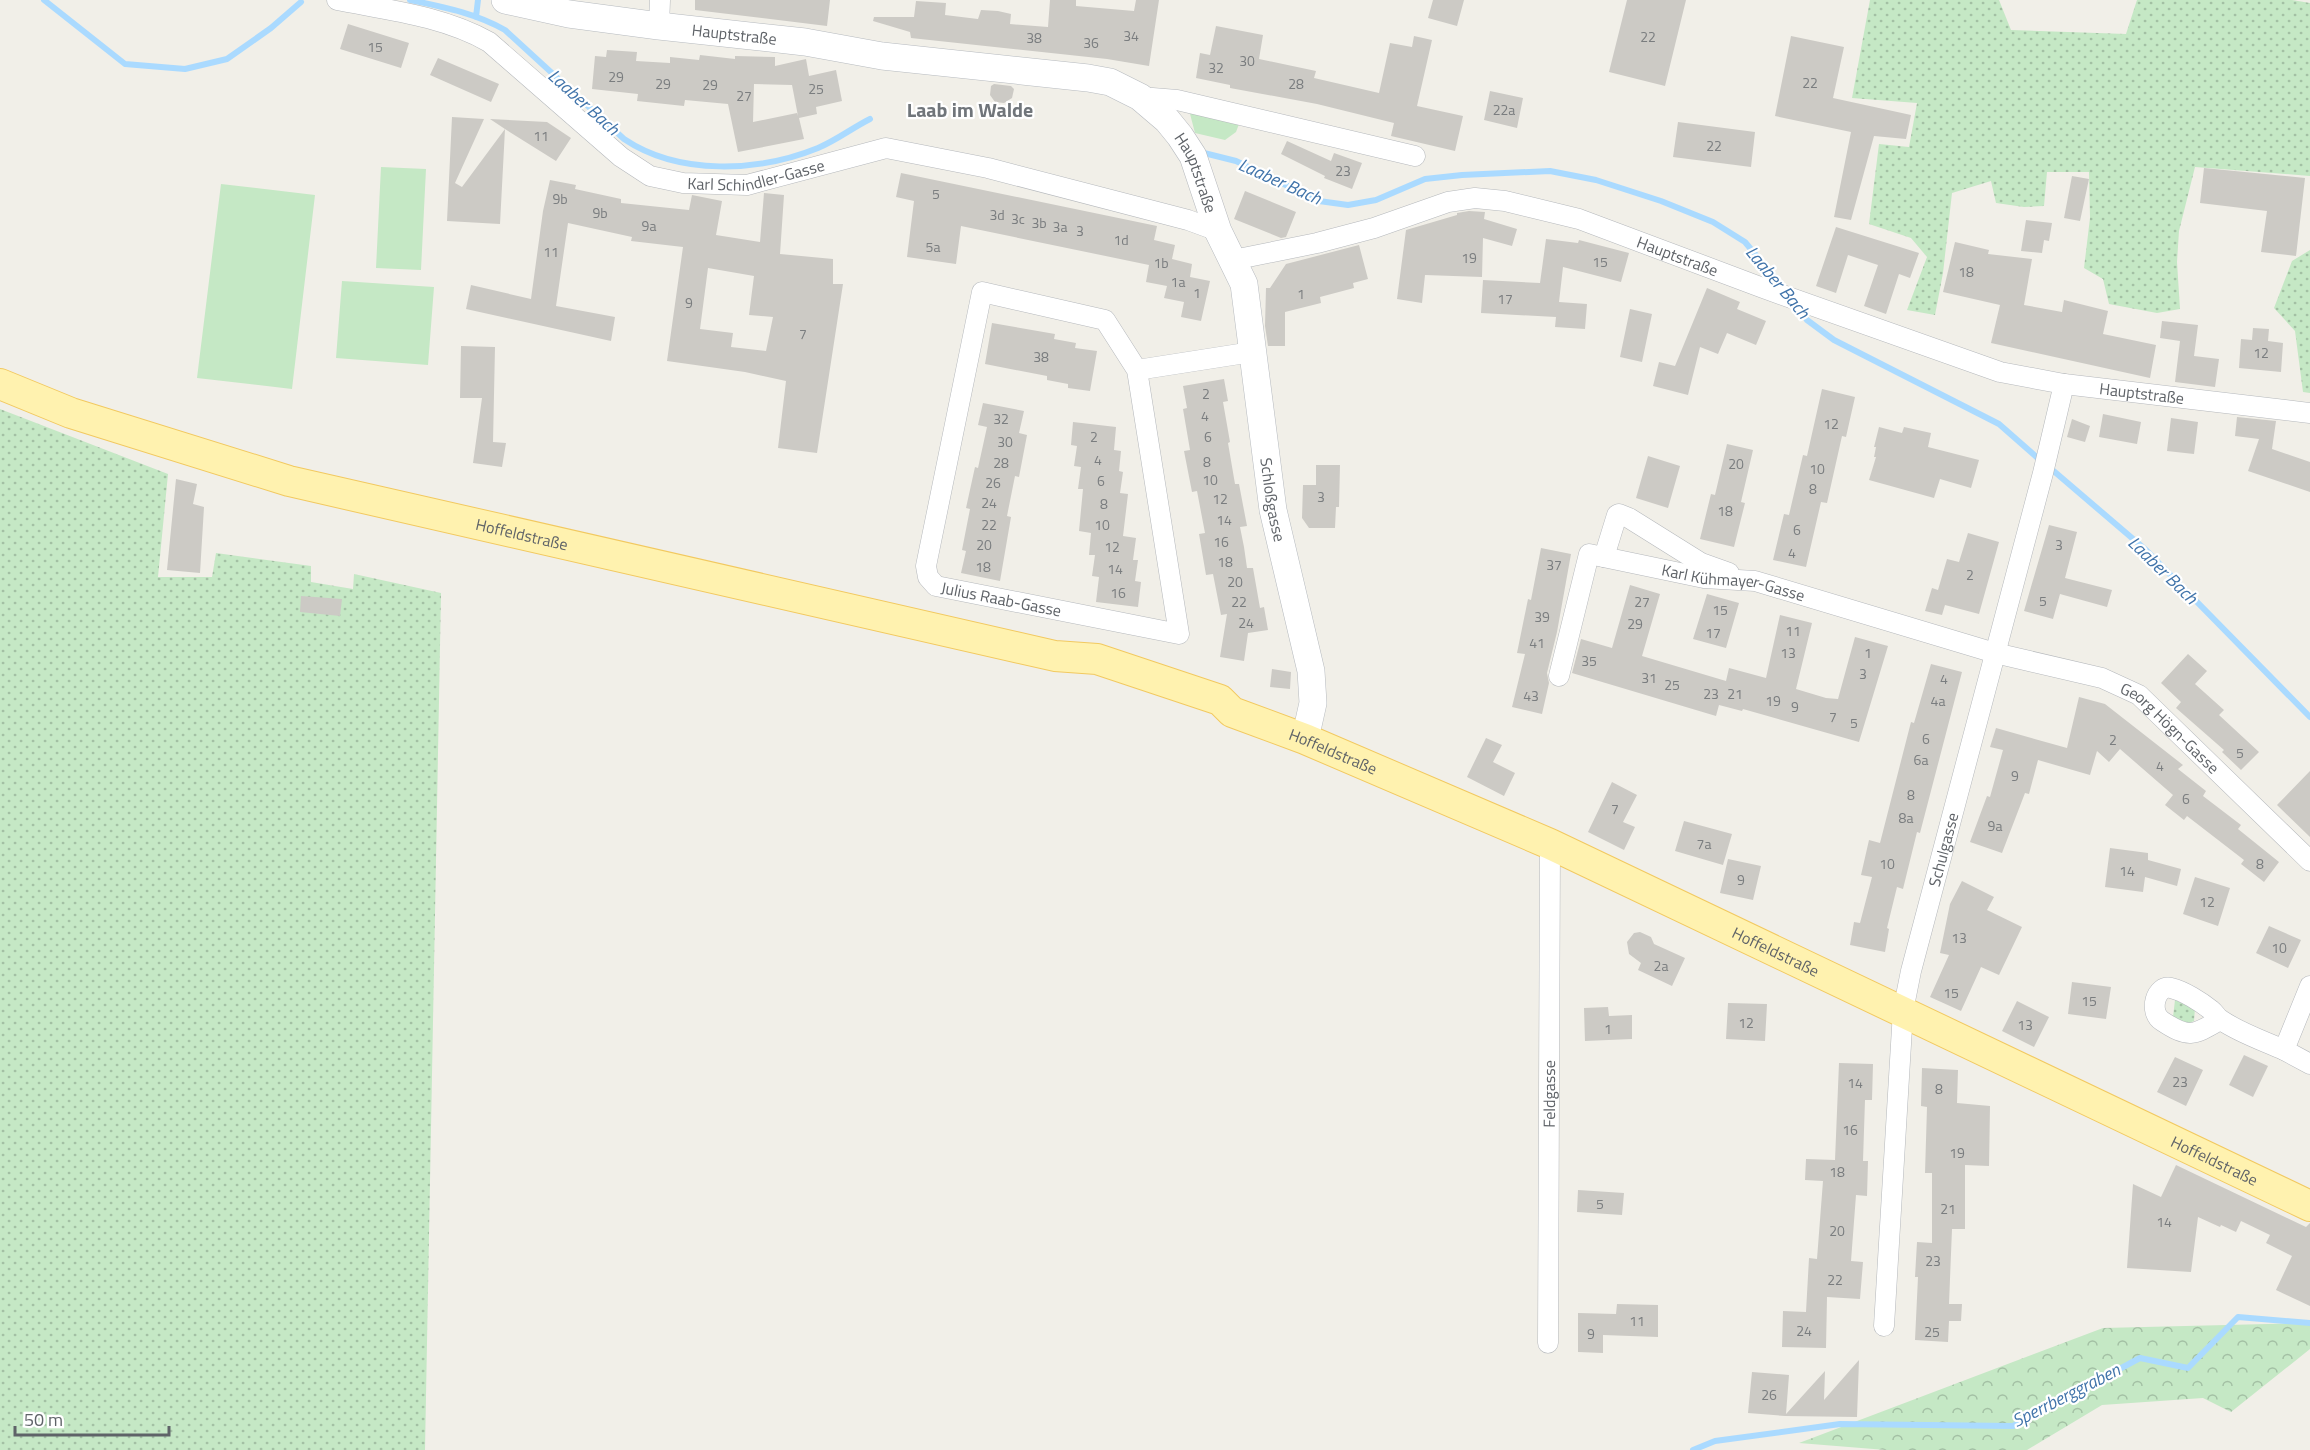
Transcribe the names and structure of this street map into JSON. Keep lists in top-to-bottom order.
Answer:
{
  "streets": {
    "main road": ["Hoffeldstraße"],
    "street": [
      "Hauptstraße",
      "Karl Schindler-Gasse",
      "Schloßgasse",
      "Karl Kühmayer-Gasse",
      "Julius Raab-Gasse",
      "Georg Högn-Gasse",
      "Schulgasse",
      "Feldgasse"
    ]
  },
  "crossings": [
    ["Hauptstraße", "Karl Schindler-Gasse"],
    ["Hauptstraße", "Schloßgasse"],
    ["Hauptstraße", "Schulgasse"],
    ["Schloßgasse", "Hoffeldstraße"],
    ["Hoffeldstraße", "Schulgasse"],
    ["Hoffeldstraße", "Feldgasse"],
    ["Karl Kühmayer-Gasse", "Georg Högn-Gasse"],
    ["Karl Kühmayer-Gasse", "Schulgasse"],
    ["Georg Högn-Gasse", "Schulgasse"]
  ],
  "districts": ["Laab im Walde"],
  "water": ["Laaber Bach", "Sperrberggraben"],
  "house_numbers": [
    "34",
    "22",
    "38",
    "36",
    "15",
    "30",
    "32",
    "29",
    "22",
    "29",
    "28",
    "29",
    "25",
    "27",
    "22a",
    "11",
    "22",
    "23",
    "5",
    "9b",
    "9b",
    "3d",
    "3c",
    "3b",
    "9a",
    "3a",
    "3",
    "1d",
    "5a",
    "11",
    "19",
    "15",
    "1b",
    "18",
    "1a",
    "1",
    "1",
    "17",
    "9",
    "7",
    "12",
    "38",
    "2",
    "4",
    "32",
    "12",
    "2",
    "6",
    "30",
    "4",
    "8",
    "28",
    "20",
    "10",
    "10",
    "6",
    "26",
    "8",
    "3",
    "12",
    "24",
    "8",
    "18",
    "14",
    "22",
    "10",
    "6",
    "16",
    "20",
    "3",
    "12",
    "4",
    "18",
    "37",
    "18",
    "14",
    "2",
    "20",
    "16",
    "5",
    "22",
    "27",
    "15",
    "39",
    "24",
    "29",
    "11",
    "17",
    "41",
    "13",
    "1",
    "35",
    "3",
    "31",
    "4",
    "25",
    "23",
    "21",
    "43",
    "19",
    "4a",
    "9",
    "7",
    "5",
    "6",
    "2",
    "5",
    "6a",
    "4",
    "9",
    "8",
    "6",
    "7",
    "8a",
    "9a",
    "7a",
    "10",
    "8",
    "14",
    "9",
    "12",
    "13",
    "10",
    "2a",
    "15",
    "15",
    "12",
    "13",
    "1",
    "23",
    "14",
    "8",
    "16",
    "19",
    "18",
    "5",
    "21",
    "14",
    "20",
    "23",
    "22",
    "11",
    "24",
    "25",
    "9",
    "26"
  ],
  "scale_bar": "50 m"
}
